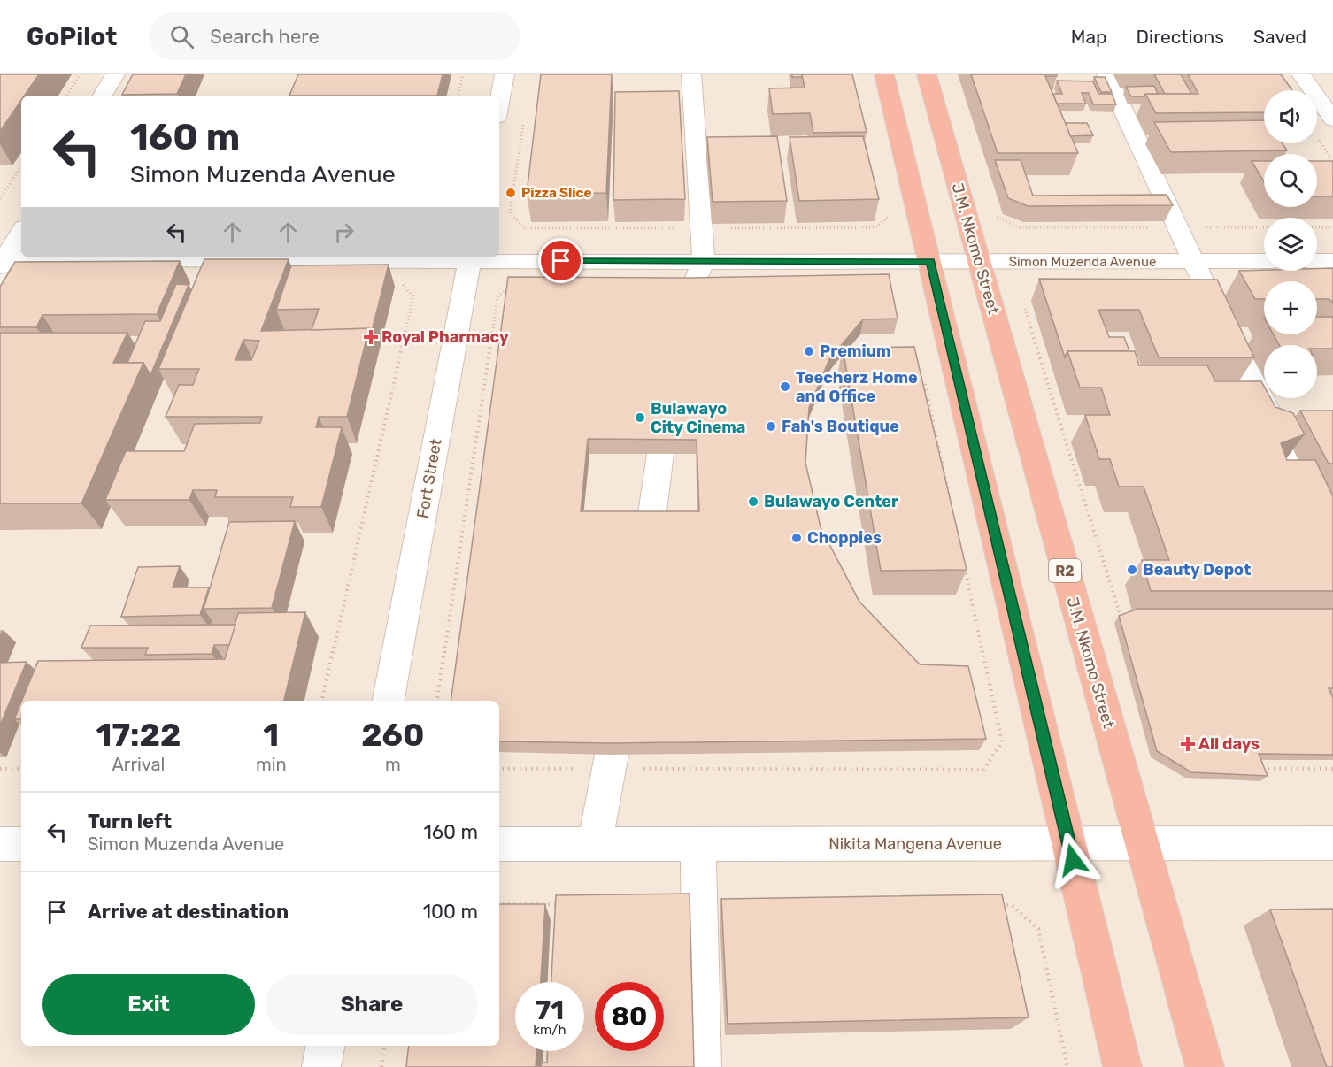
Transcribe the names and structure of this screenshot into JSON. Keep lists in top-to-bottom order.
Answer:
{
  "streets": {
    "highway": ["J.M. Nkomo Street", "R2"],
    "street": ["Simon Muzenda Avenue", "Fort Street", "Nikita Mangena Avenue"]
  },
  "crossings": [
    ["J.M. Nkomo Street", "Simon Muzenda Avenue"],
    ["J.M. Nkomo Street", "Nikita Mangena Avenue"],
    ["Simon Muzenda Avenue", "Fort Street"]
  ],
  "places": {
    "other": [
      "Pizza Slice",
      "Premium",
      "Teecherz Home and Office",
      "Bulawayo City Cinema",
      "Fah's Boutique",
      "Bulawayo Center",
      "Choppies",
      "Beauty Depot"
    ],
    "health": ["Royal Pharmacy", "All days"]
  },
  "page": {
    "header": "GoPilot",
    "search": "Search here",
    "nav": ["Map", "Directions", "Saved"],
    "map_buttons": ["+", "−"],
    "turn": ["160 m", "Simon Muzenda Avenue"],
    "eta": [
      "17:22",
      "Arrival",
      "1",
      "min",
      "260",
      "m"
    ],
    "list": [
      {
        "name": "Turn left",
        "note": "Simon Muzenda Avenue",
        "value": "160 m"
      },
      {
        "name": "Arrive at destination",
        "value": "100 m"
      }
    ],
    "buttons": ["Exit", "Share"],
    "speed": "71 km/h",
    "limit": "80"
  }
}
